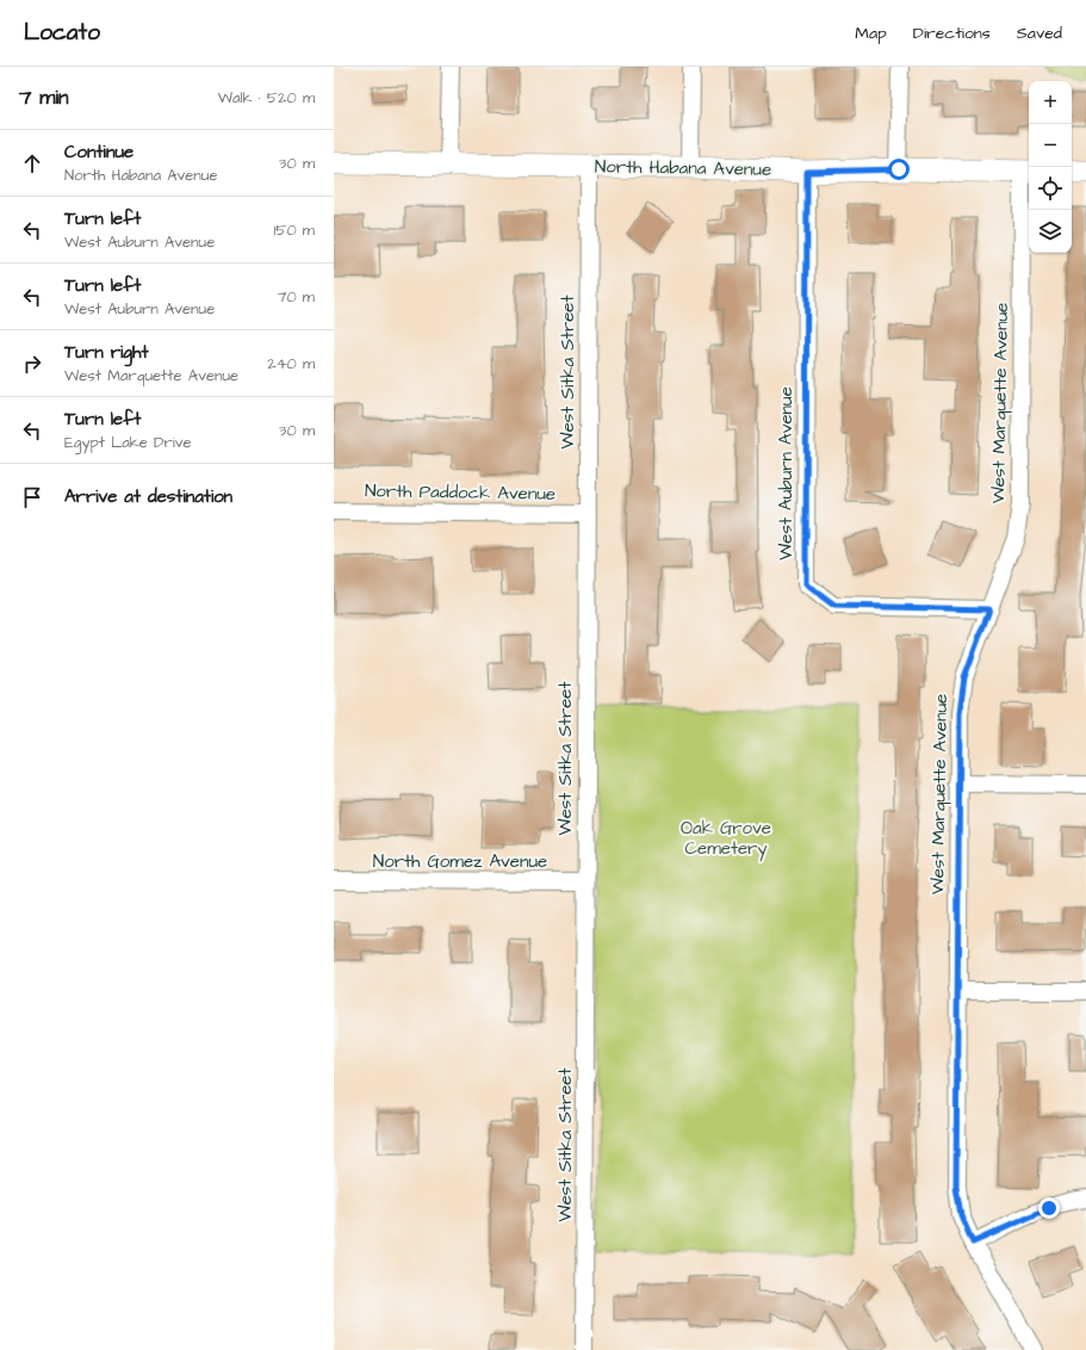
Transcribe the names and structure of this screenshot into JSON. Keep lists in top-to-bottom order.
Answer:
{
  "streets": {
    "street": [
      "North Habana Avenue",
      "West Sitka Street",
      "West Marquette Avenue",
      "West Auburn Avenue",
      "North Paddock Avenue",
      "North Gomez Avenue"
    ]
  },
  "crossings": [
    ["North Habana Avenue", "West Sitka Street"],
    ["North Habana Avenue", "West Marquette Avenue"],
    ["North Habana Avenue", "West Auburn Avenue"],
    ["West Sitka Street", "North Paddock Avenue"],
    ["West Sitka Street", "North Gomez Avenue"],
    ["West Marquette Avenue", "West Auburn Avenue"]
  ],
  "parks": ["Oak Grove Cemetery"],
  "page": {
    "header": "Locato",
    "nav": ["Map", "Directions", "Saved"],
    "heading": ["7 min", "Walk · 520 m"],
    "map_buttons": ["+", "−"],
    "list": [
      ["Continue", "North Habana Avenue", "30 m"],
      ["Turn left", "West Auburn Avenue", "150 m"],
      ["Turn left", "West Auburn Avenue", "70 m"],
      ["Turn right", "West Marquette Avenue", "240 m"],
      ["Turn left", "Egypt Lake Drive", "30 m"],
      "Arrive at destination"
    ]
  }
}
